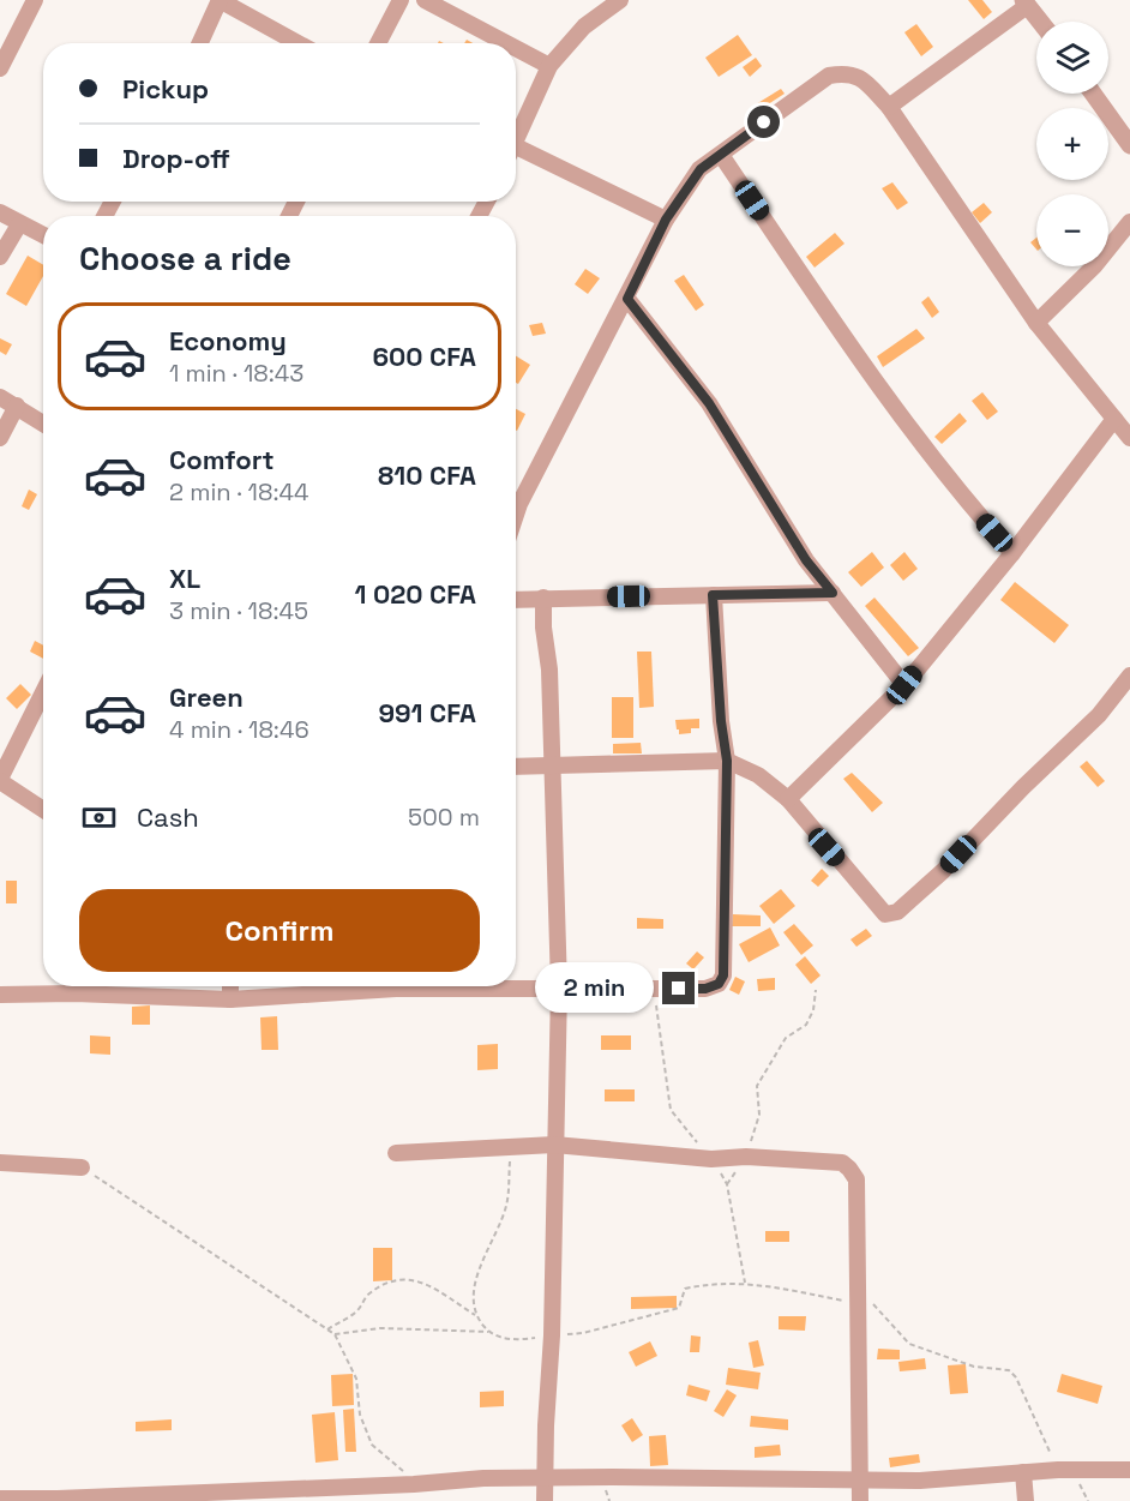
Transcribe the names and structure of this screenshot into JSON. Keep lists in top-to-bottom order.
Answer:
{
  "page": {
    "map_buttons": ["+", "−"],
    "banner": ["Pickup", "Drop-off"],
    "heading": "Choose a ride",
    "list": [
      {
        "name": "Economy",
        "note": "1 min · 18:43",
        "value": "600 CFA"
      },
      {
        "name": "Comfort",
        "note": "2 min · 18:44",
        "value": "810 CFA"
      },
      {
        "name": "XL",
        "note": "3 min · 18:45",
        "value": "1 020 CFA"
      },
      {
        "name": "Green",
        "note": "4 min · 18:46",
        "value": "991 CFA"
      }
    ],
    "pay": ["Cash", "500 m"],
    "buttons": "Confirm",
    "bubble": "2 min"
  }
}
